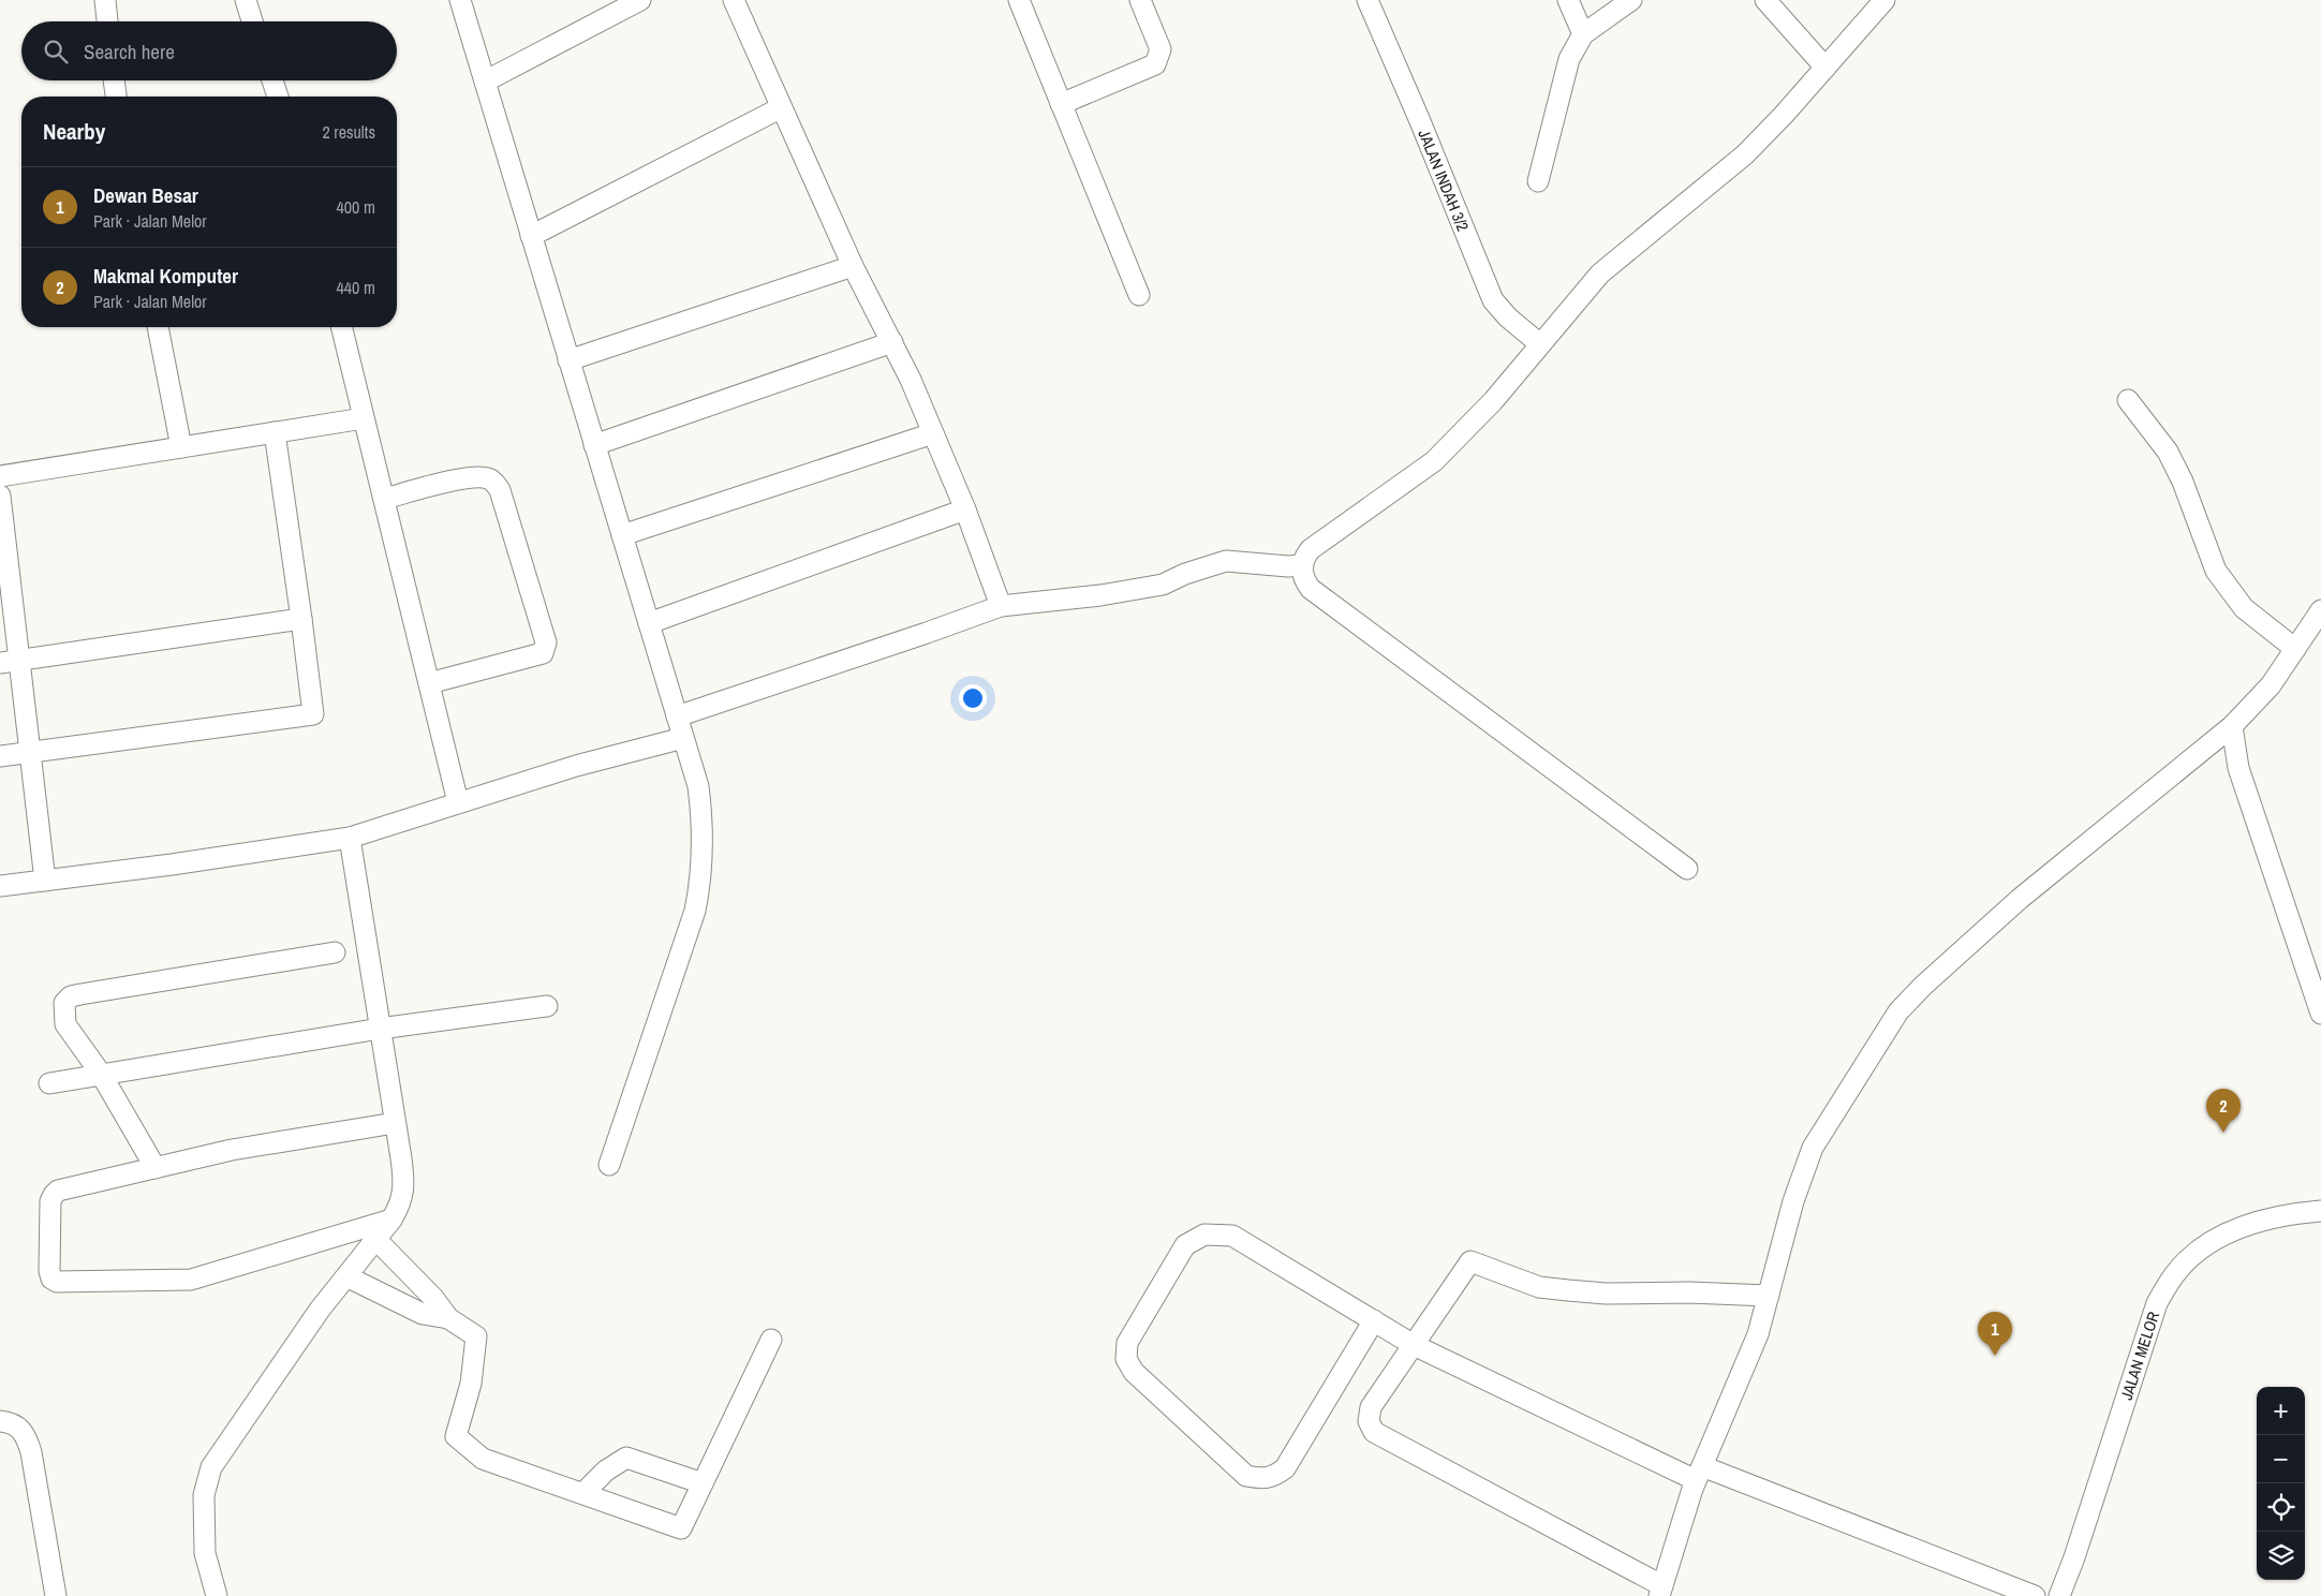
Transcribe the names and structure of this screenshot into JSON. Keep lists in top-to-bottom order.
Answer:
{
  "streets": {
    "street": ["JALAN INDAH 3/2", "JALAN MELOR"]
  },
  "page": {
    "search": "Search here",
    "heading": ["Nearby", "2 results"],
    "list": [
      {
        "mark": "1",
        "name": "Dewan Besar",
        "note": "Park · Jalan Melor",
        "value": "400 m"
      },
      {
        "mark": "2",
        "name": "Makmal Komputer",
        "note": "Park · Jalan Melor",
        "value": "440 m"
      }
    ],
    "pins": ["2", "1"],
    "map_buttons": ["+", "−"]
  }
}
